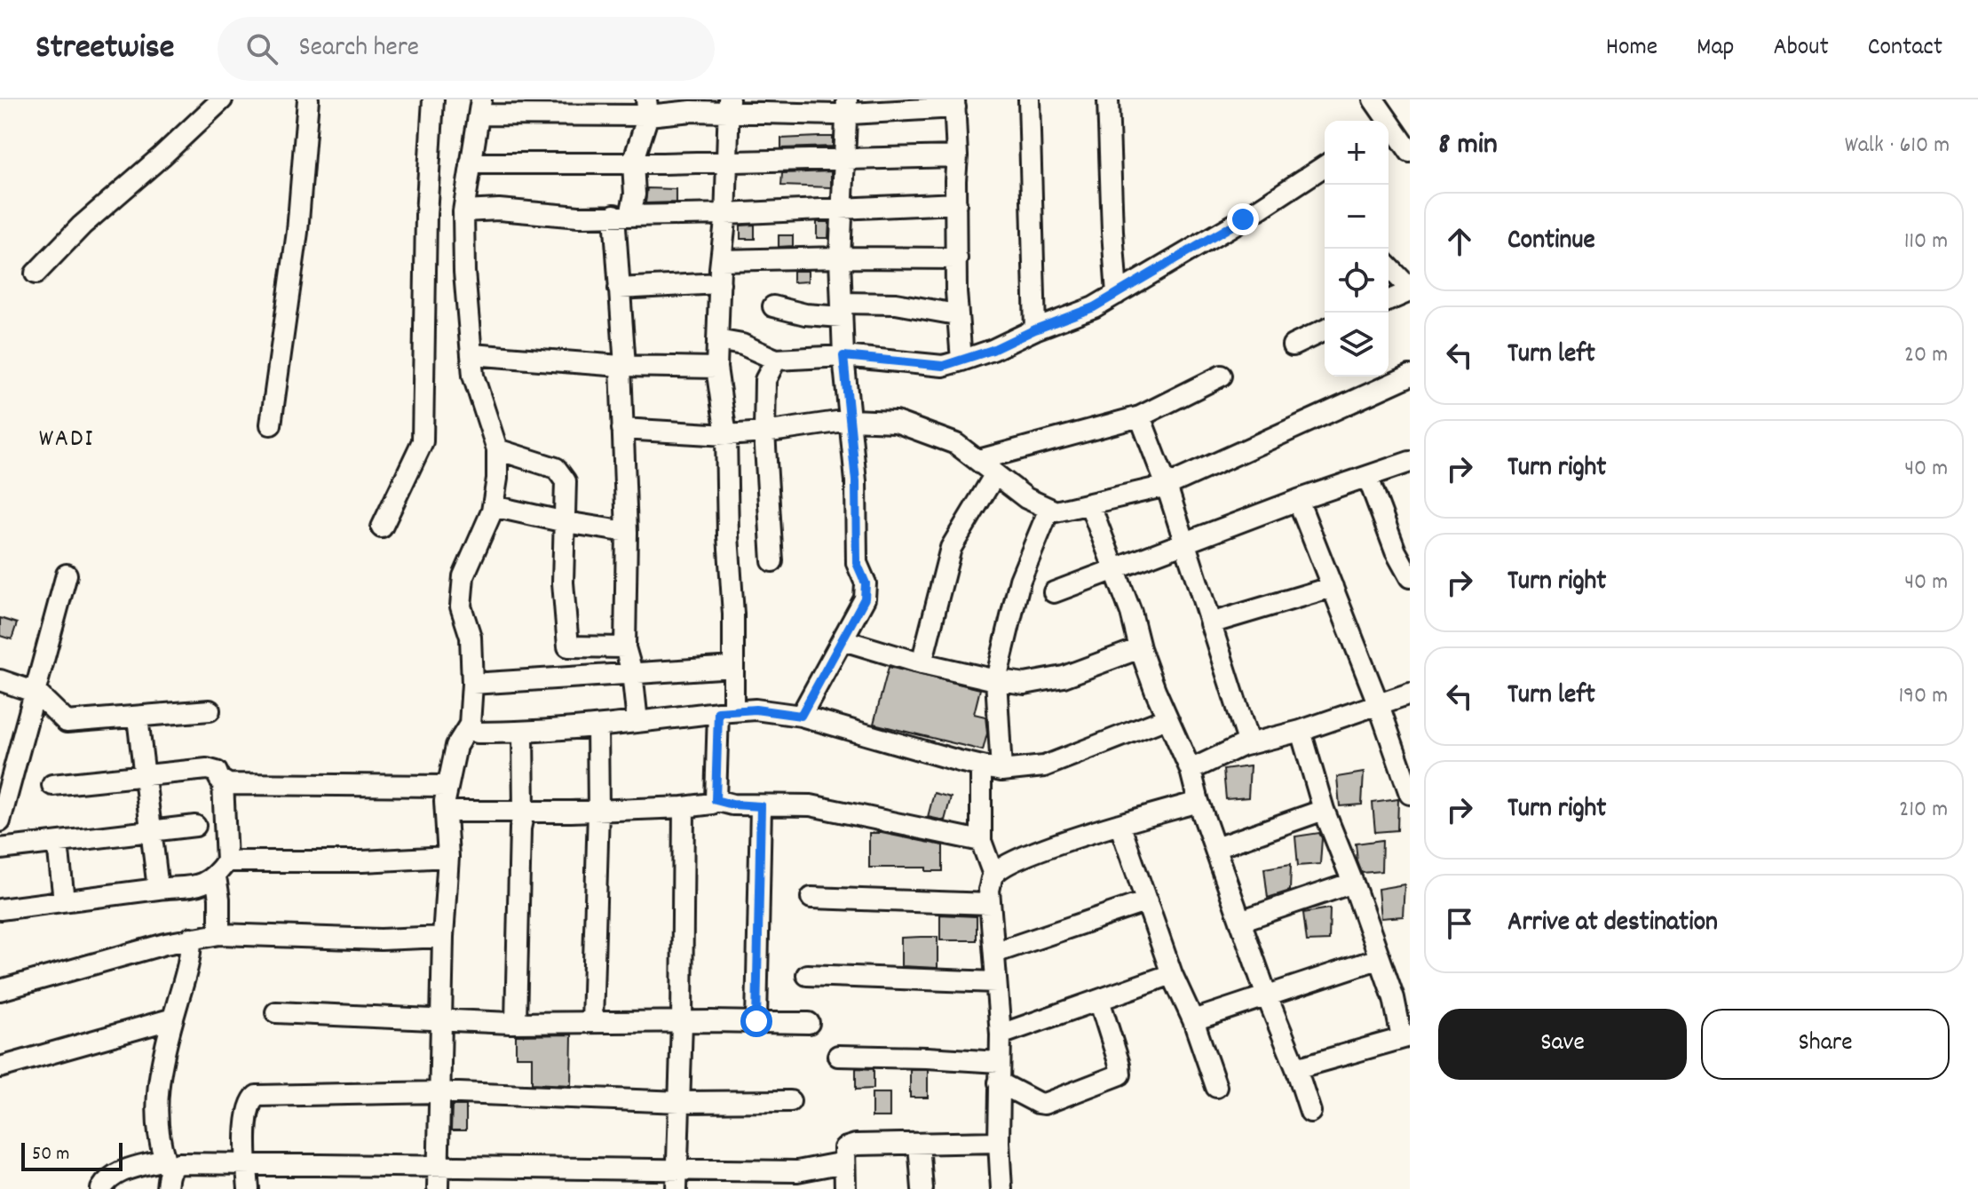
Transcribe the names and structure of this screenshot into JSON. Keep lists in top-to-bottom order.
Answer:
{
  "districts": ["WADI"],
  "scale_bar": "50 m",
  "page": {
    "header": "Streetwise",
    "search": "Search here",
    "nav": [
      "Home",
      "Map",
      "About",
      "Contact"
    ],
    "heading": ["8 min", "Walk · 610 m"],
    "map_buttons": ["+", "−"],
    "list": [
      ["Continue", "110 m"],
      ["Turn left", "20 m"],
      ["Turn right", "40 m"],
      ["Turn right", "40 m"],
      ["Turn left", "190 m"],
      ["Turn right", "210 m"],
      "Arrive at destination"
    ],
    "buttons": ["Save", "Share"],
    "scale": "50 m"
  }
}
